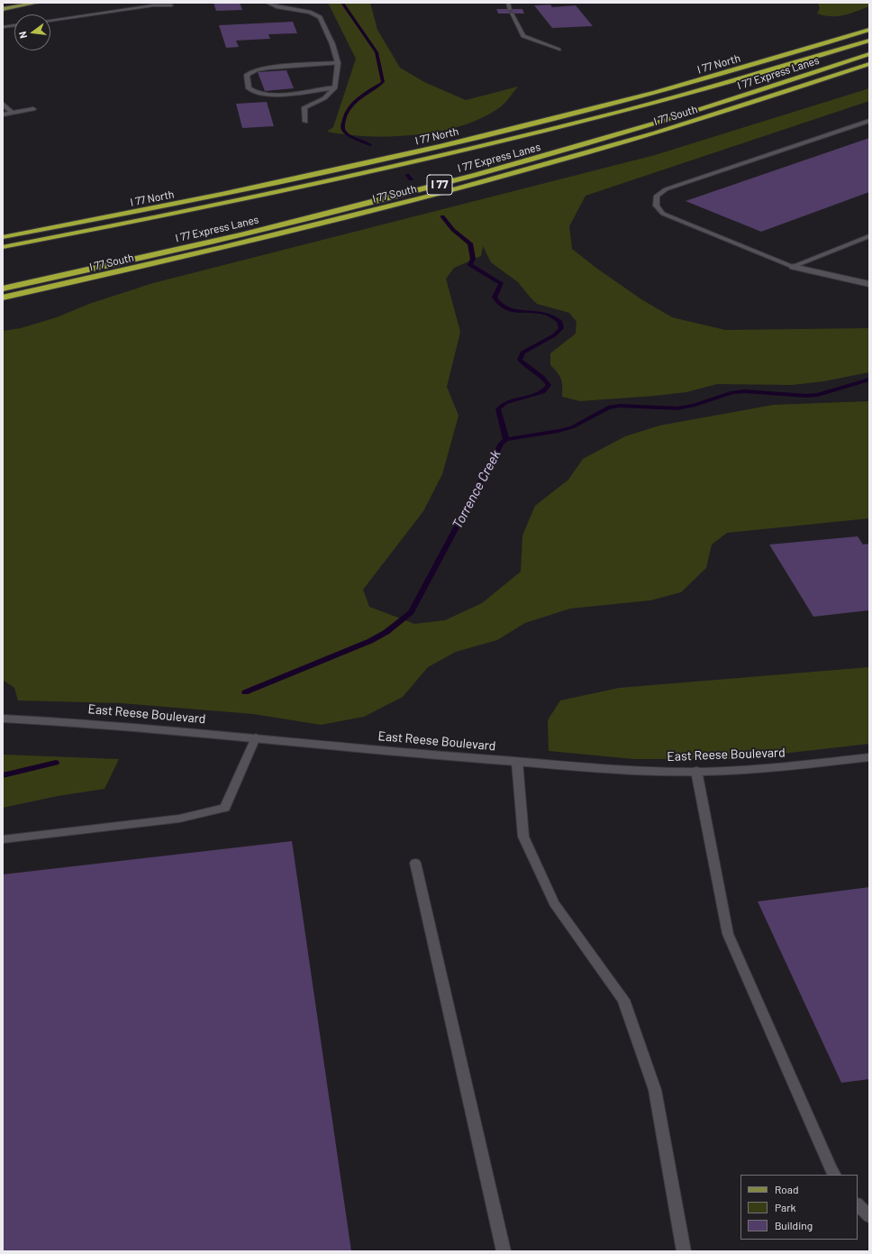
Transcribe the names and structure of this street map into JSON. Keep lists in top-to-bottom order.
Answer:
{
  "streets": {
    "highway": [
      "I 77 North",
      "I 77 Express Lanes",
      "I 77 South",
      "I 77"
    ],
    "street": ["East Reese Boulevard"]
  },
  "water": ["Torrence Creek"],
  "legend": ["Road", "Park", "Building"],
  "north": "left"
}
